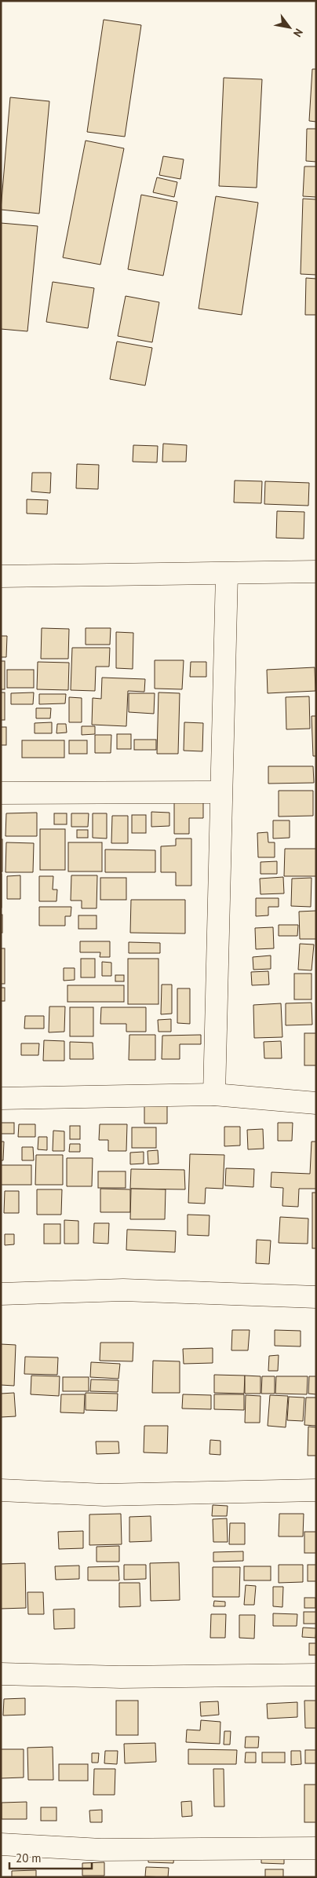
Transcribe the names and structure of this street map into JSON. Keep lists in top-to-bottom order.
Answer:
{
  "scale_bar": "20 m",
  "north": "bottom right"
}
